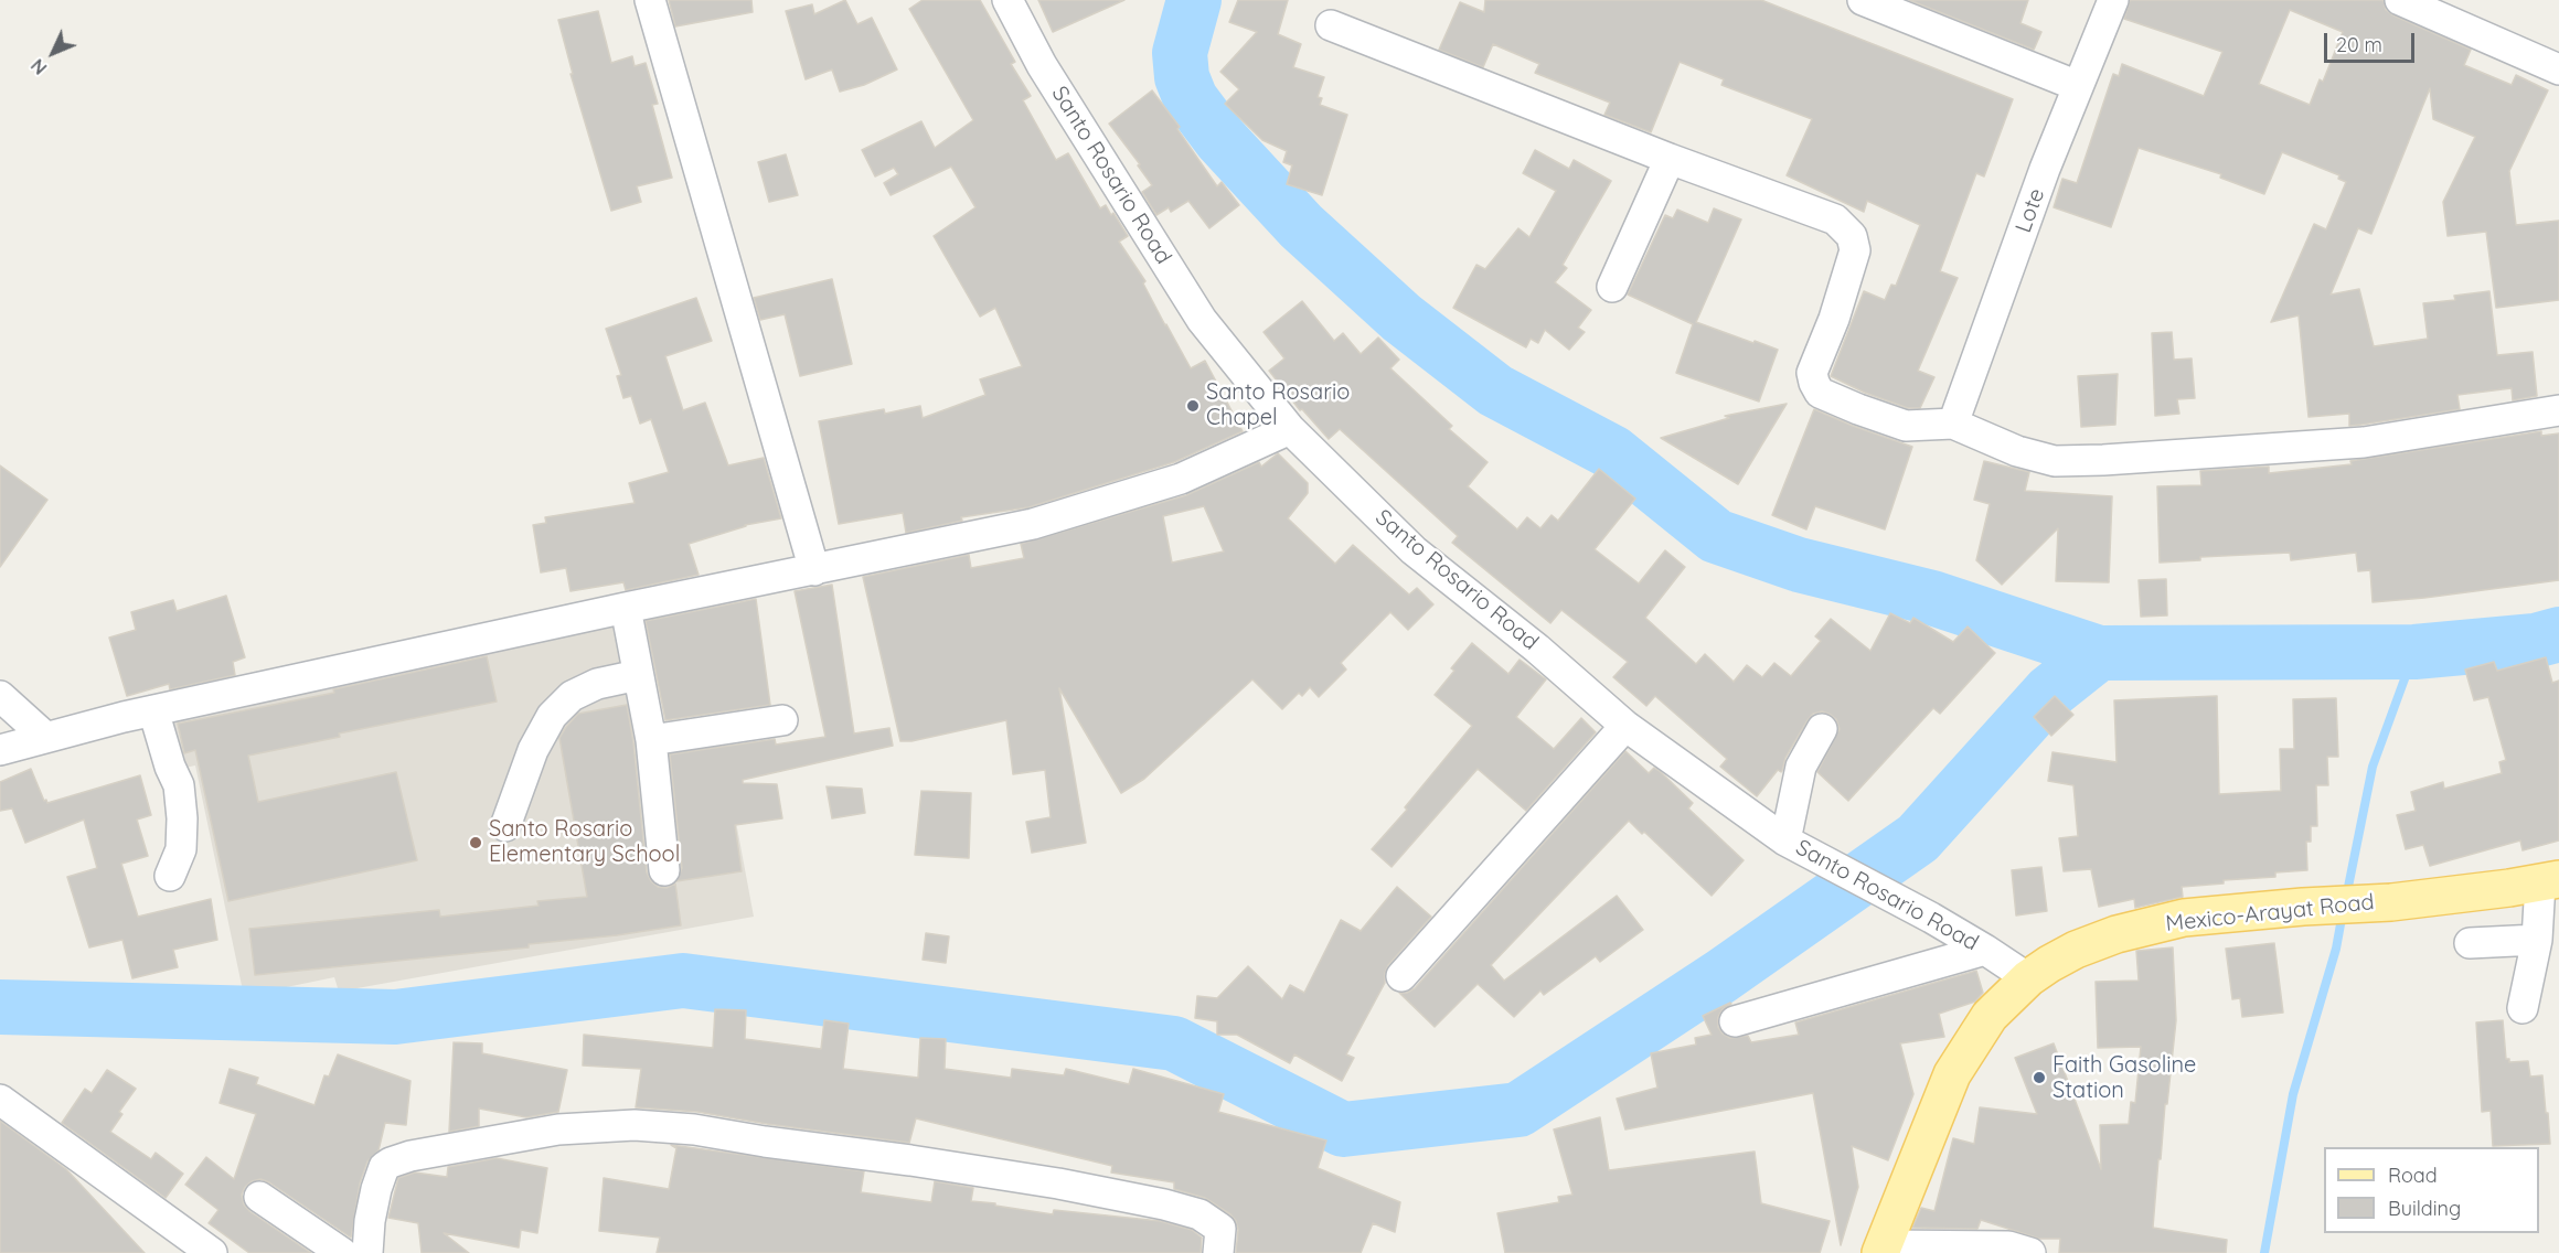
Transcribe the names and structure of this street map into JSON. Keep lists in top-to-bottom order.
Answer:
{
  "streets": {
    "main road": ["Mexico-Arayat Road"],
    "street": ["Santo Rosario Road", "Lote"]
  },
  "crossings": [
    ["Santo Rosario Road", "Mexico-Arayat Road"]
  ],
  "places": ["Santo Rosario Chapel", "Santo Rosario Elementary School", "Faith Gasoline Station"],
  "legend": ["Road", "Building"],
  "scale_bar": "20 m",
  "north": "bottom left"
}
